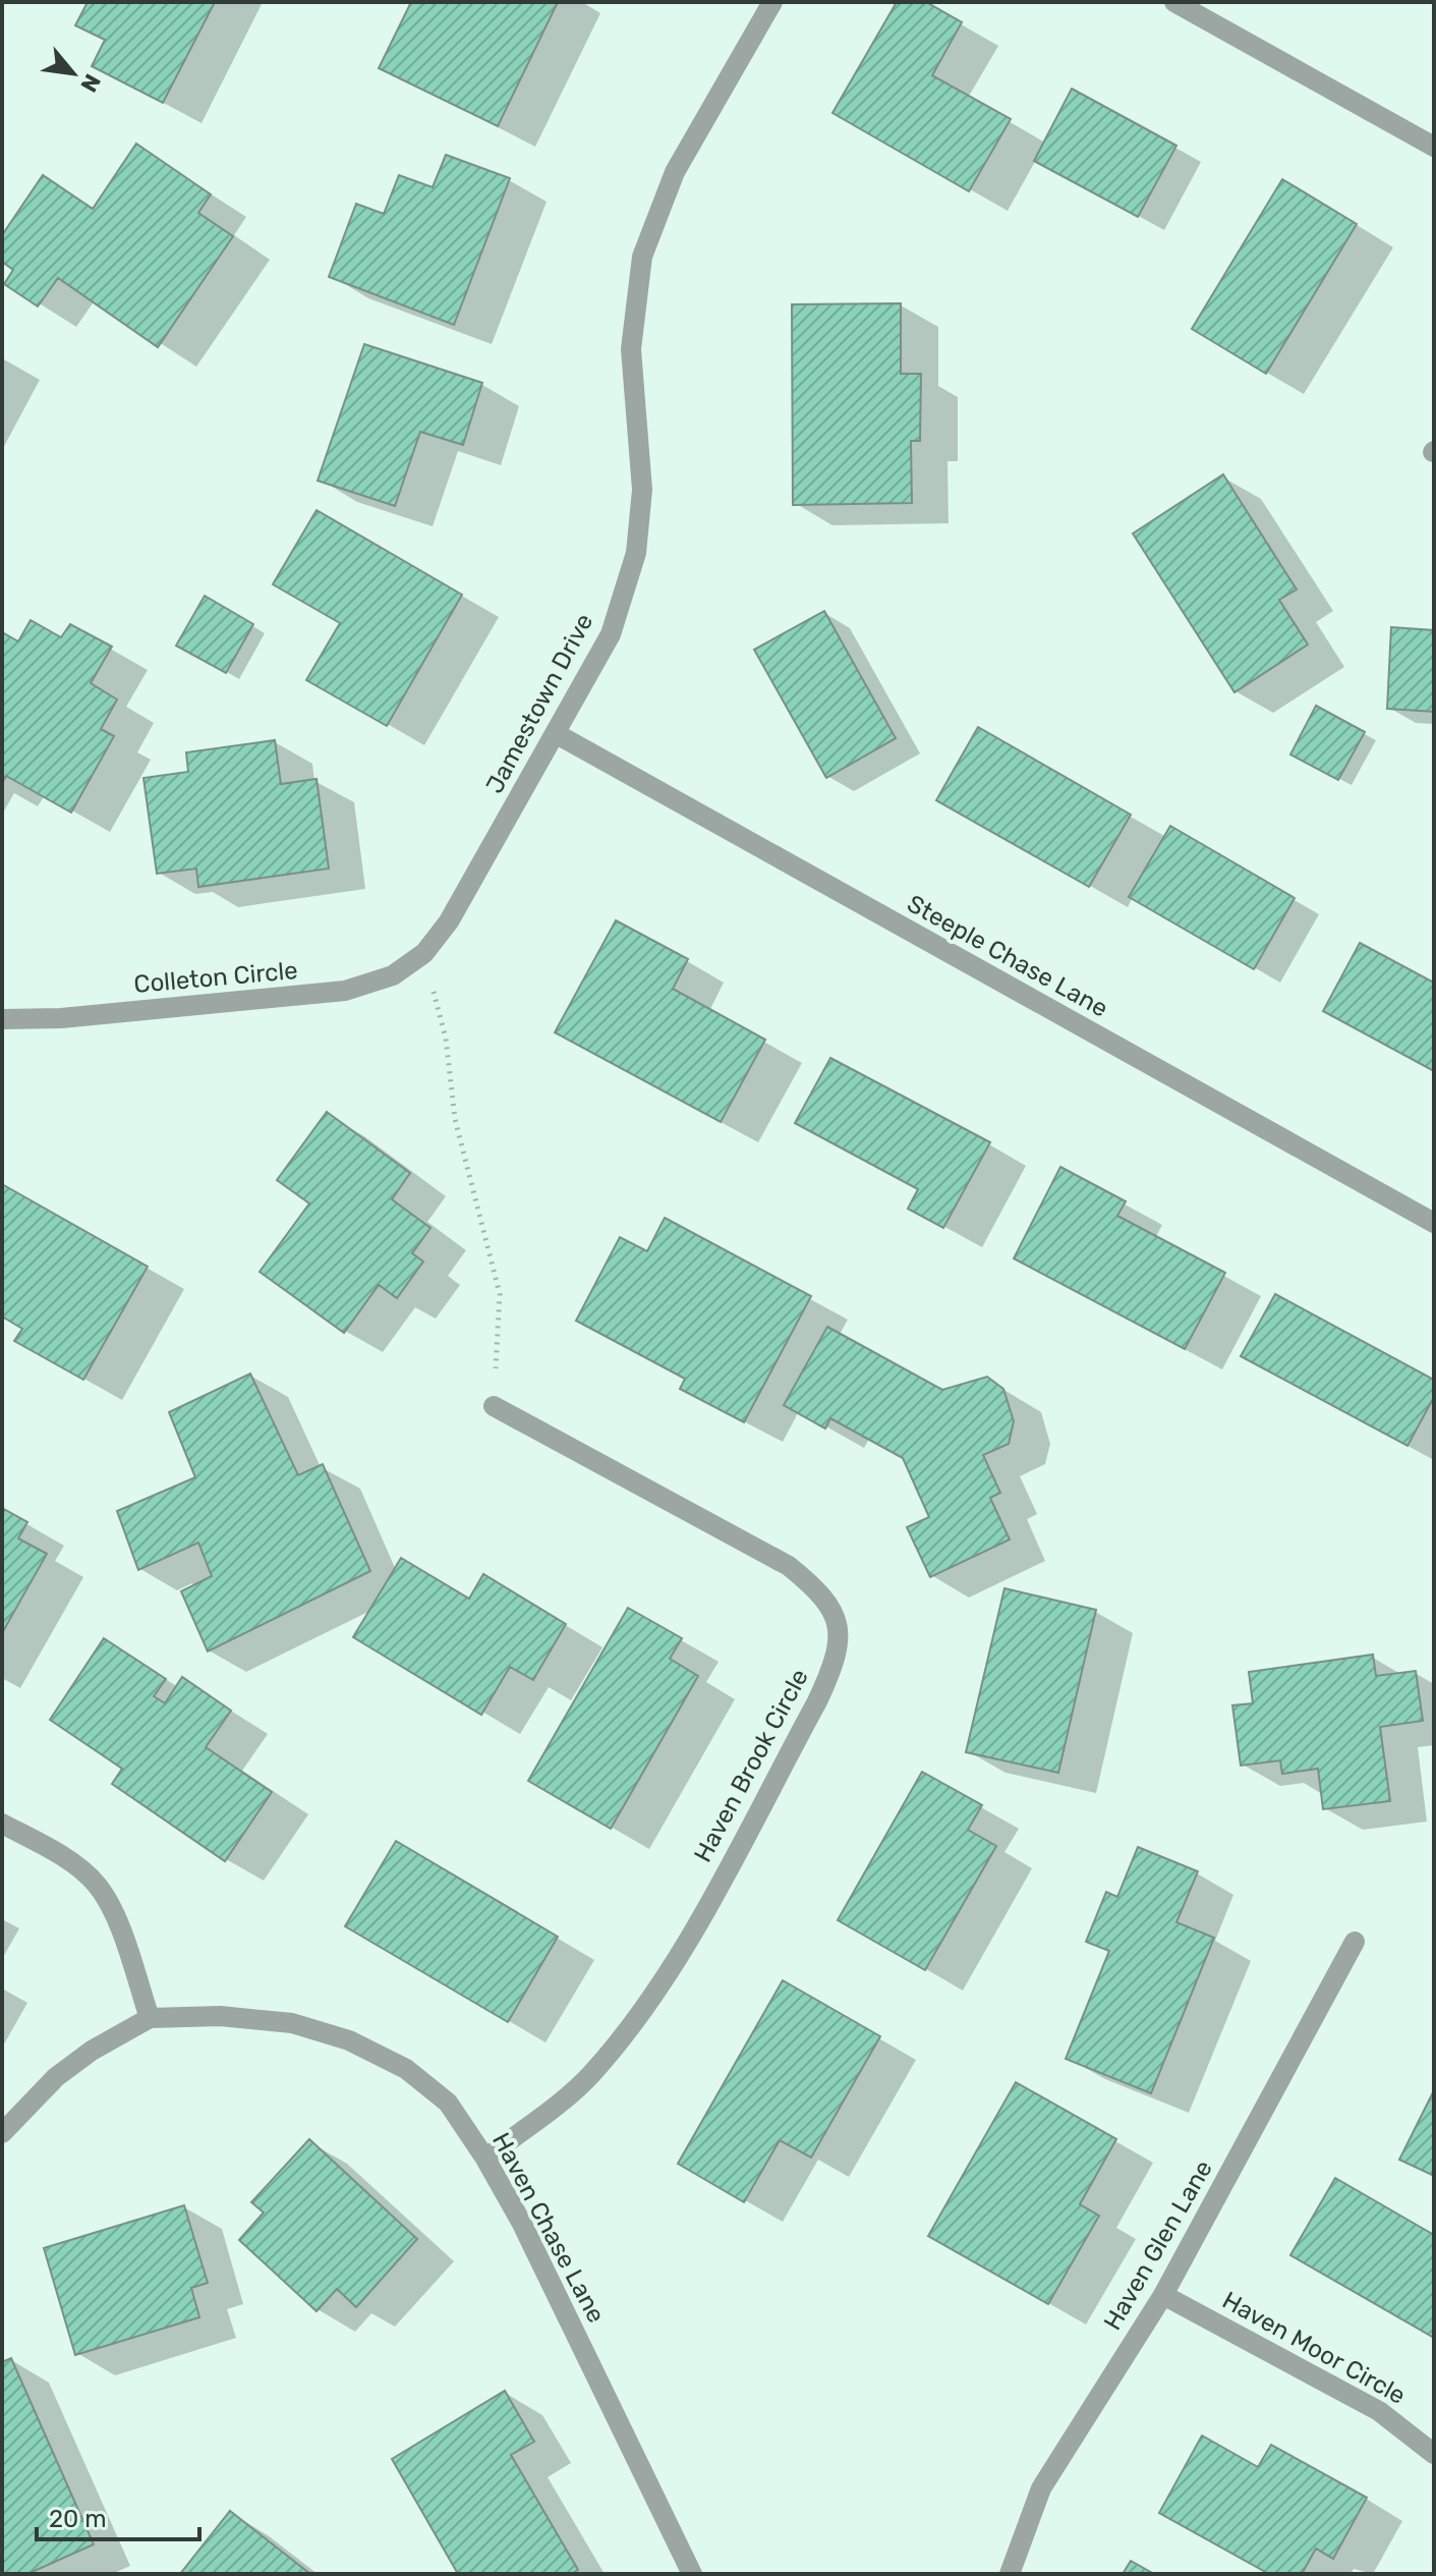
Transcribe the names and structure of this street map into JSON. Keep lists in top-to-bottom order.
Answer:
{
  "streets": {
    "street": [
      "Jamestown Drive",
      "Steeple Chase Lane",
      "Colleton Circle",
      "Haven Brook Circle",
      "Haven Chase Lane",
      "Haven Glen Lane",
      "Haven Moor Circle"
    ]
  },
  "crossings": [
    ["Jamestown Drive", "Steeple Chase Lane"],
    ["Jamestown Drive", "Colleton Circle"],
    ["Haven Brook Circle", "Haven Chase Lane"],
    ["Haven Glen Lane", "Haven Moor Circle"]
  ],
  "scale_bar": "20 m",
  "north": "bottom right"
}
